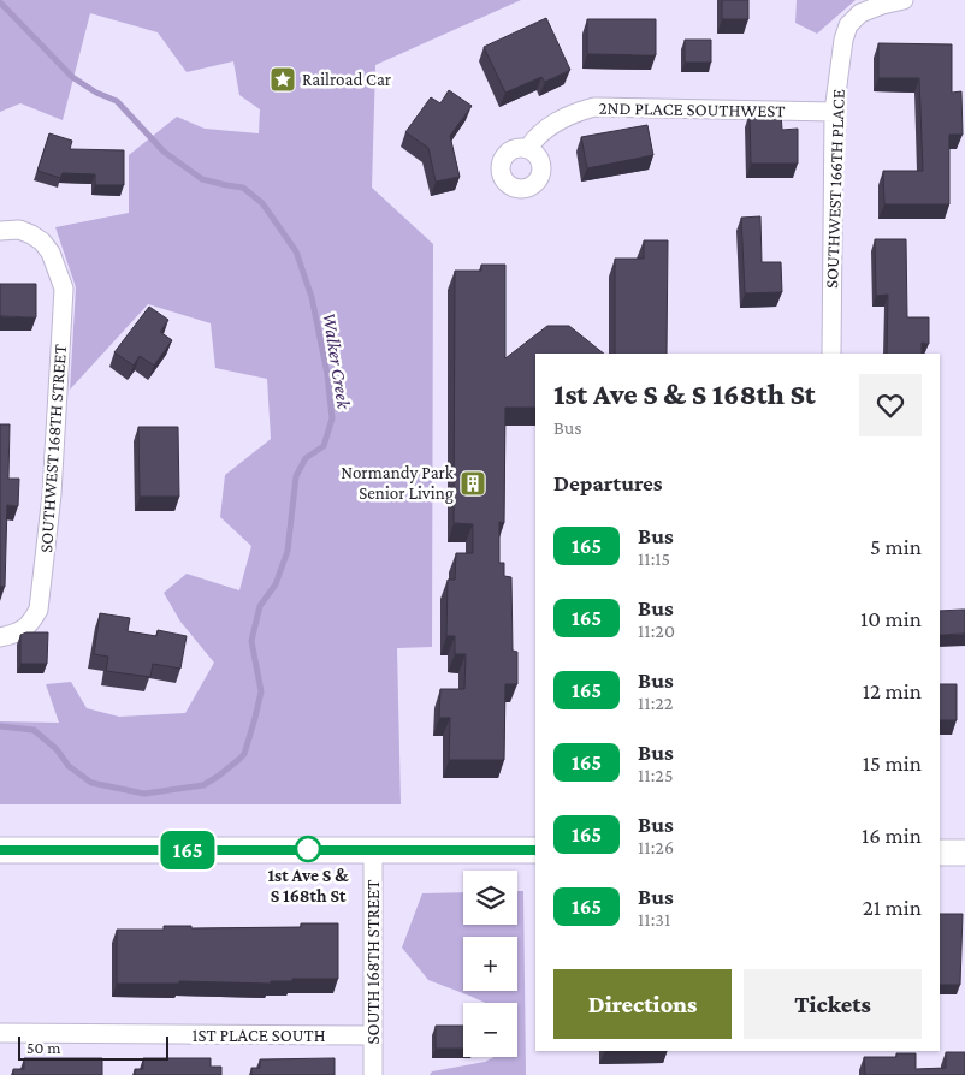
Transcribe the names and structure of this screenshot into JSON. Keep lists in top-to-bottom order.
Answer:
{
  "streets": {
    "street": [
      "2ND PLACE SOUTHWEST",
      "SOUTHWEST 166TH PLACE",
      "SOUTHWEST 168TH STREET",
      "SOUTH 168TH STREET",
      "1ST PLACE SOUTH"
    ]
  },
  "crossings": [
    ["2ND PLACE SOUTHWEST", "SOUTHWEST 166TH PLACE"],
    ["SOUTH 168TH STREET", "1ST PLACE SOUTH"]
  ],
  "water": ["Walker Creek"],
  "places": {
    "place": ["Railroad Car"],
    "building": ["Normandy Park Senior Living"],
    "other": ["1st Ave S & S 168th St"]
  },
  "lines": ["bus line 165"],
  "scale_bar": "50 m",
  "page": {
    "on_map": "165",
    "heading": [
      ["1st Ave S & S 168th St", "Bus"],
      "Departures"
    ],
    "list": [
      {
        "mark": "165",
        "name": "Bus",
        "note": "11:15",
        "value": "5 min"
      },
      {
        "mark": "165",
        "name": "Bus",
        "note": "11:20",
        "value": "10 min"
      },
      {
        "mark": "165",
        "name": "Bus",
        "note": "11:22",
        "value": "12 min"
      },
      {
        "mark": "165",
        "name": "Bus",
        "note": "11:25",
        "value": "15 min"
      },
      {
        "mark": "165",
        "name": "Bus",
        "note": "11:26",
        "value": "16 min"
      },
      {
        "mark": "165",
        "name": "Bus",
        "note": "11:31",
        "value": "21 min"
      }
    ],
    "map_buttons": ["+", "−"],
    "buttons": ["Directions", "Tickets"],
    "scale": "50 m"
  }
}
